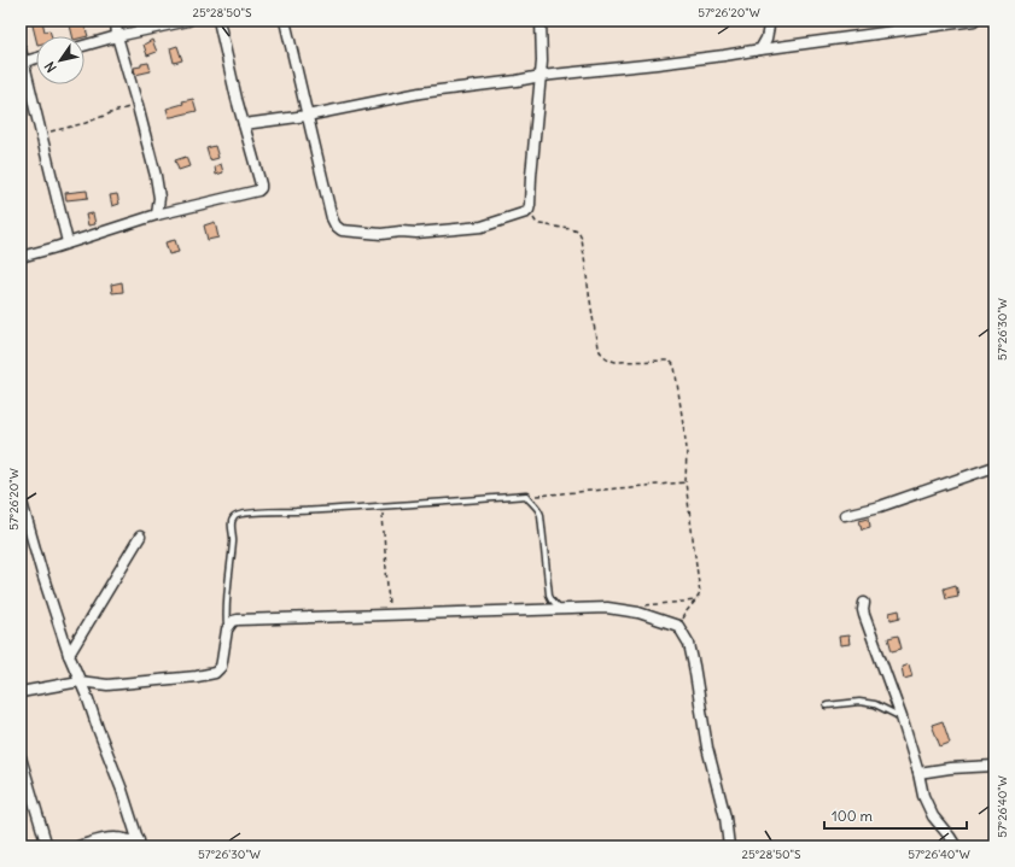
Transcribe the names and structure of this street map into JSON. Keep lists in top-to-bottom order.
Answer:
{
  "scale_bar": "100 m",
  "north": "bottom left",
  "coordinates": [
    "25°28'50\"S",
    "57°26'20\"W",
    "57°26'30\"W",
    "57°26'40\"W"
  ]
}
